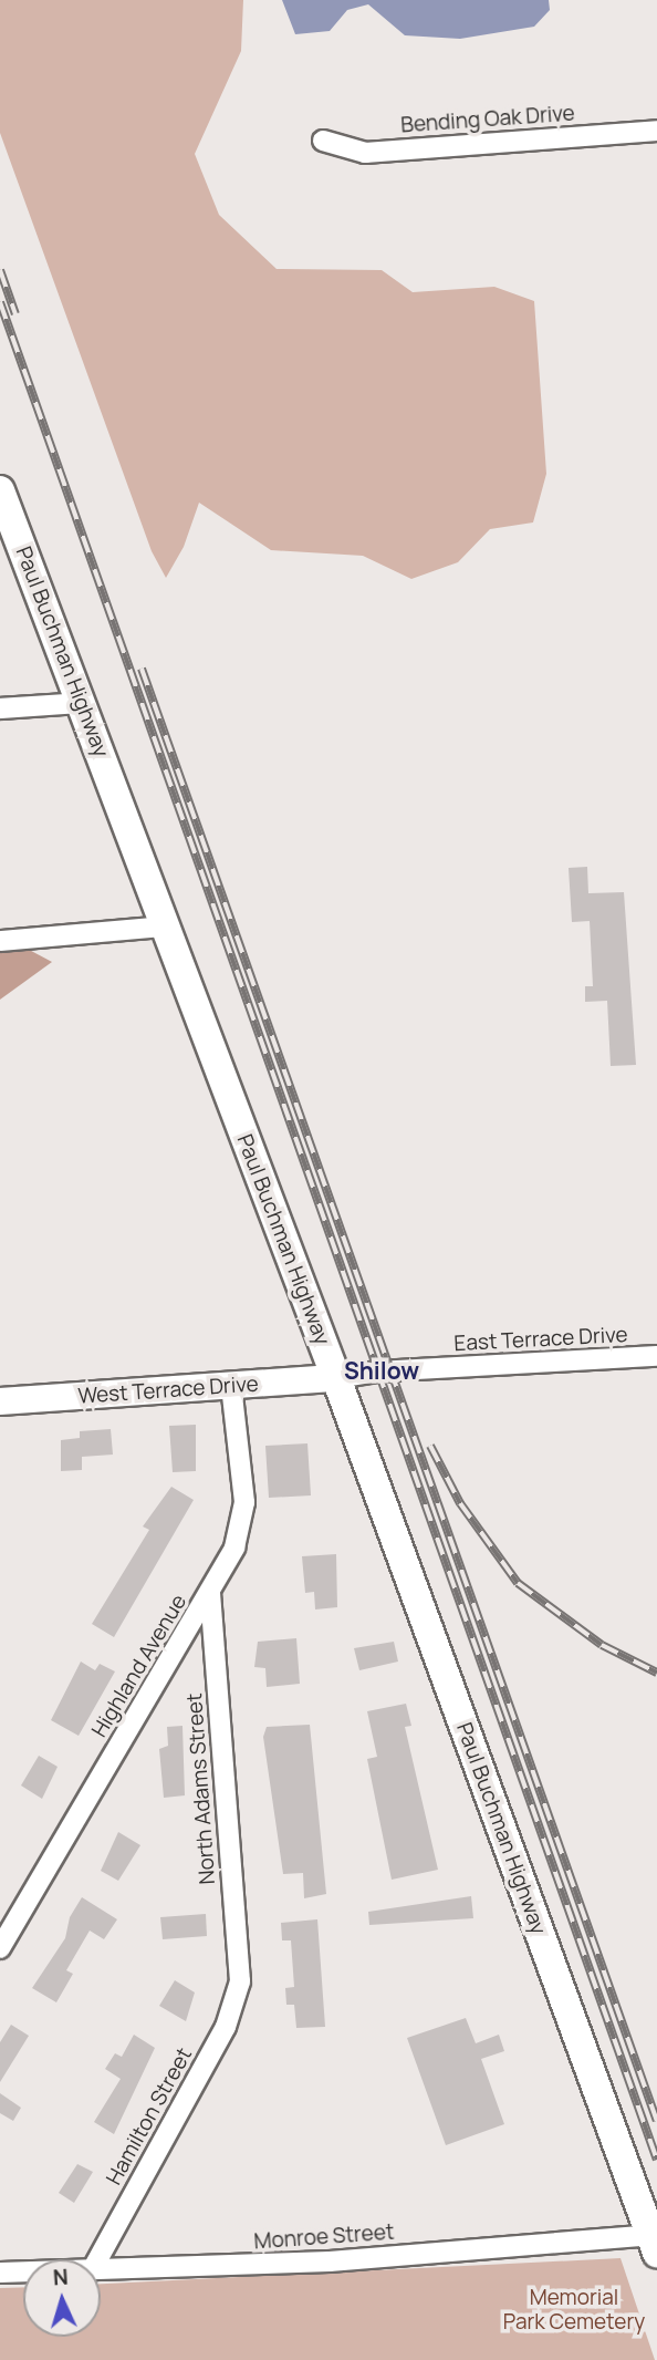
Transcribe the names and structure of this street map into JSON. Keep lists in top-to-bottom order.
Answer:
{
  "streets": {
    "main road": ["Paul Buchman Highway"],
    "street": [
      "Bending Oak Drive",
      "East Terrace Drive",
      "West Terrace Drive",
      "Highland Avenue",
      "North Adams Street",
      "Hamilton Street",
      "Monroe Street"
    ]
  },
  "crossings": [
    ["Paul Buchman Highway", "East Terrace Drive"],
    ["Paul Buchman Highway", "West Terrace Drive"],
    ["Paul Buchman Highway", "Monroe Street"],
    ["East Terrace Drive", "West Terrace Drive"],
    ["West Terrace Drive", "Highland Avenue"],
    ["Highland Avenue", "North Adams Street"],
    ["North Adams Street", "Hamilton Street"]
  ],
  "districts": ["Shilow"],
  "parks": ["Memorial Park Cemetery"],
  "north": "top"
}
